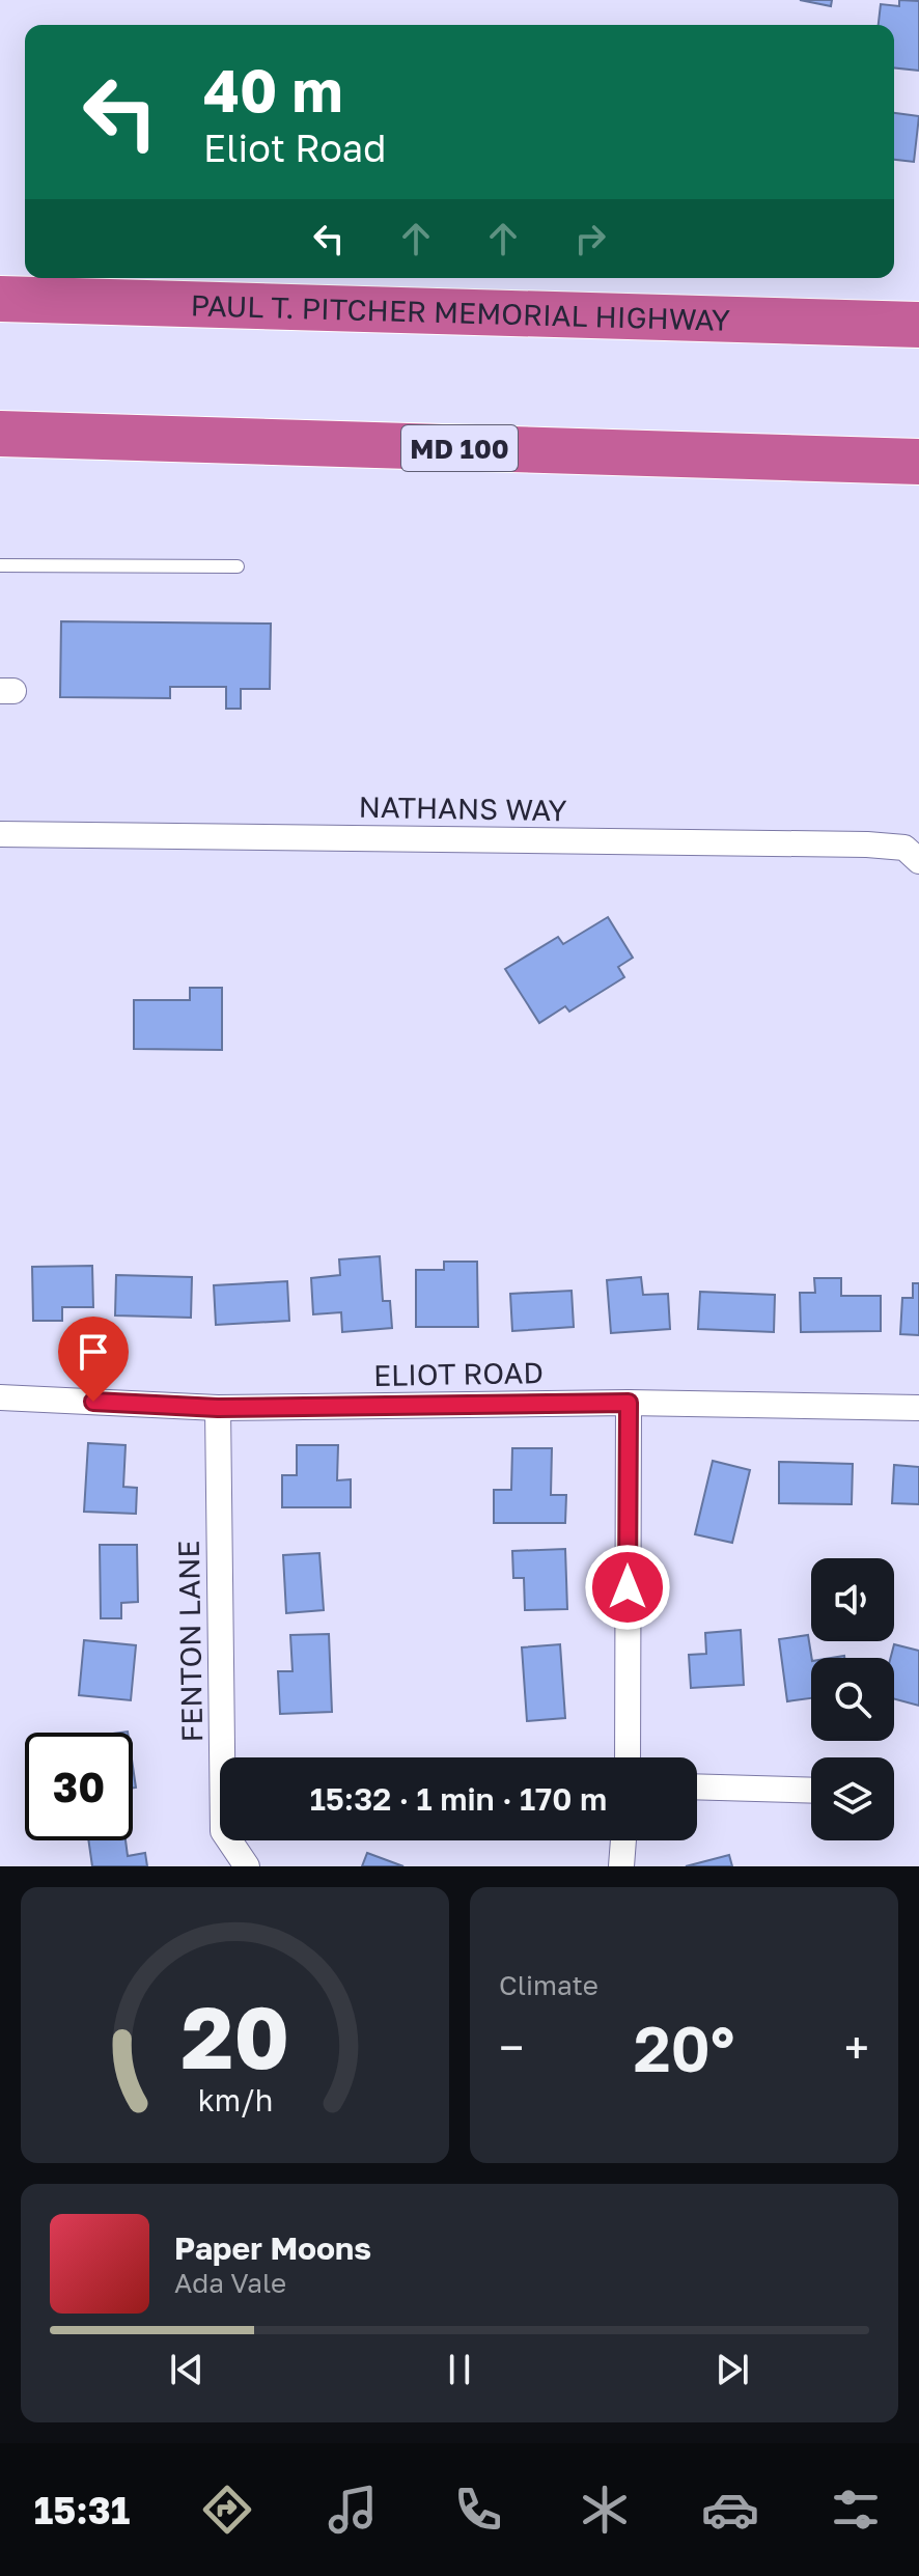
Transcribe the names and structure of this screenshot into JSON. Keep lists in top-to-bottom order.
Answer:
{
  "streets": {
    "highway": ["PAUL T. PITCHER MEMORIAL HIGHWAY", "MD 100"],
    "street": ["NATHANS WAY", "ELIOT ROAD", "FENTON LANE"]
  },
  "crossings": [
    ["ELIOT ROAD", "FENTON LANE"]
  ],
  "page": {
    "turn": ["40 m", "Eliot Road"],
    "limit": "30",
    "trip": "15:32 · 1 min · 170 m",
    "tile": "Climate",
    "heat": ["−", "20°", "+"],
    "song": ["Paper Moons", "Ada Vale"],
    "tabs": "15:31",
    "gauge": ["20", "km/h"]
  }
}
